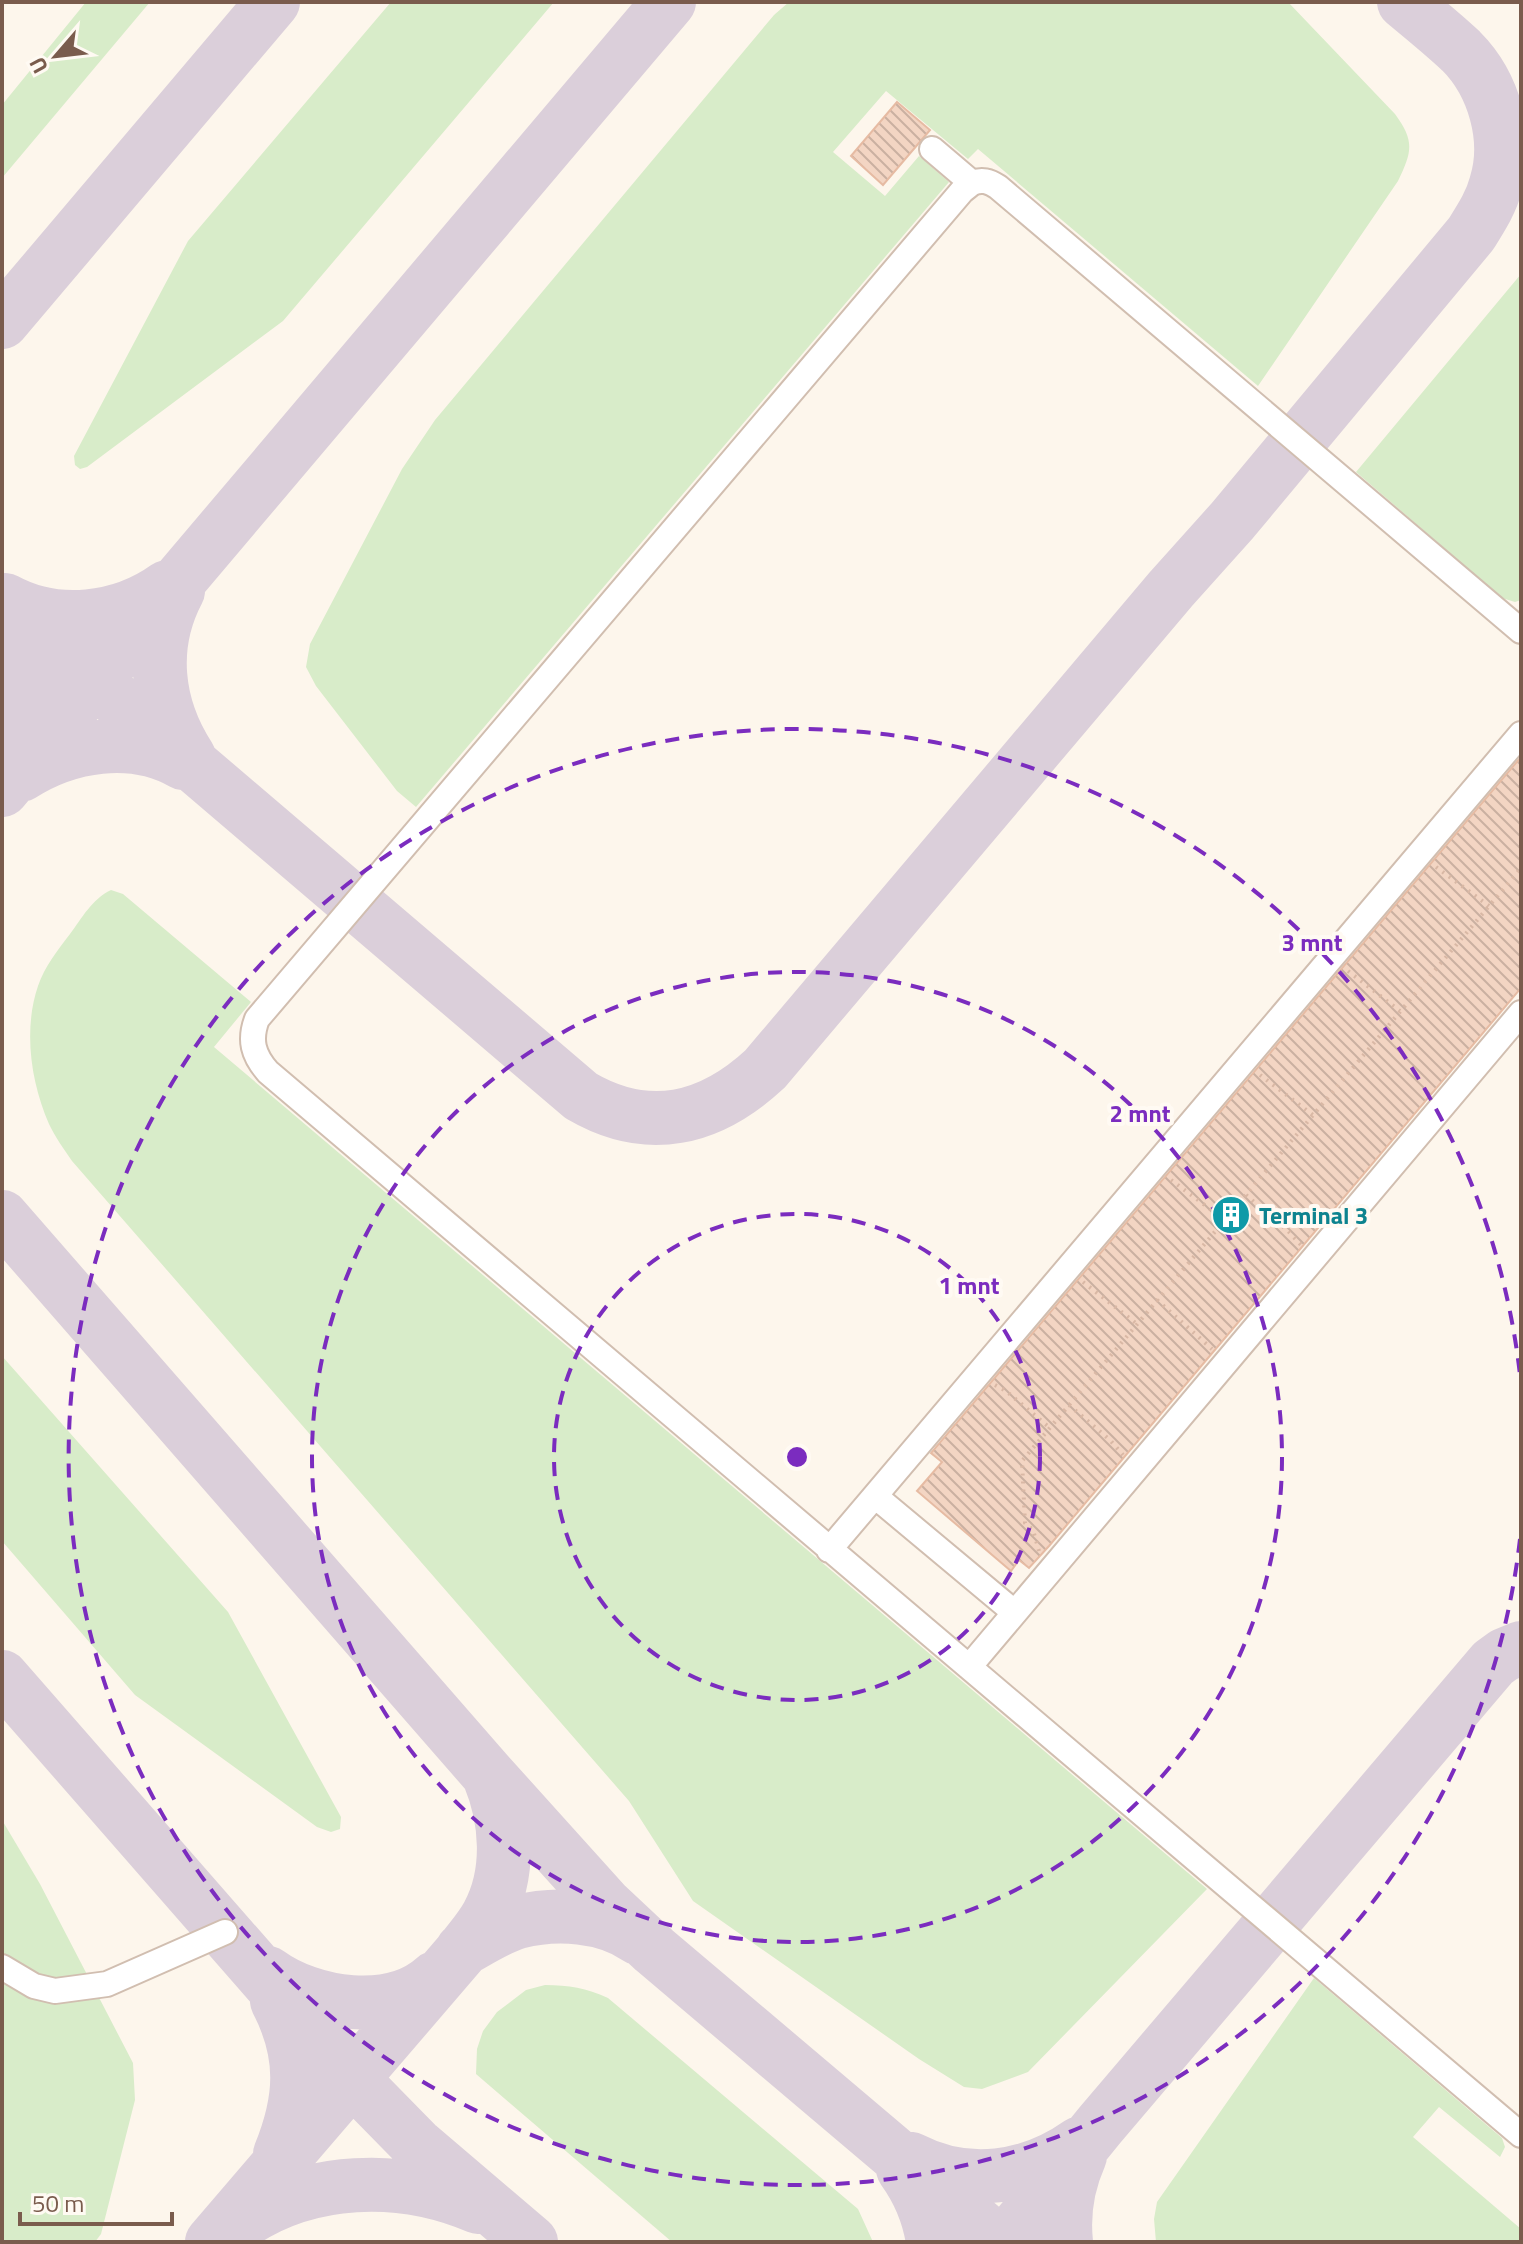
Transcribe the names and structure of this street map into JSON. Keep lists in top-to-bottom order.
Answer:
{
  "places": {
    "building": ["Terminal 3"]
  },
  "scale_bar": "50 m",
  "north": "bottom left",
  "rings": ["3 mnt", "2 mnt", "1 mnt"]
}
